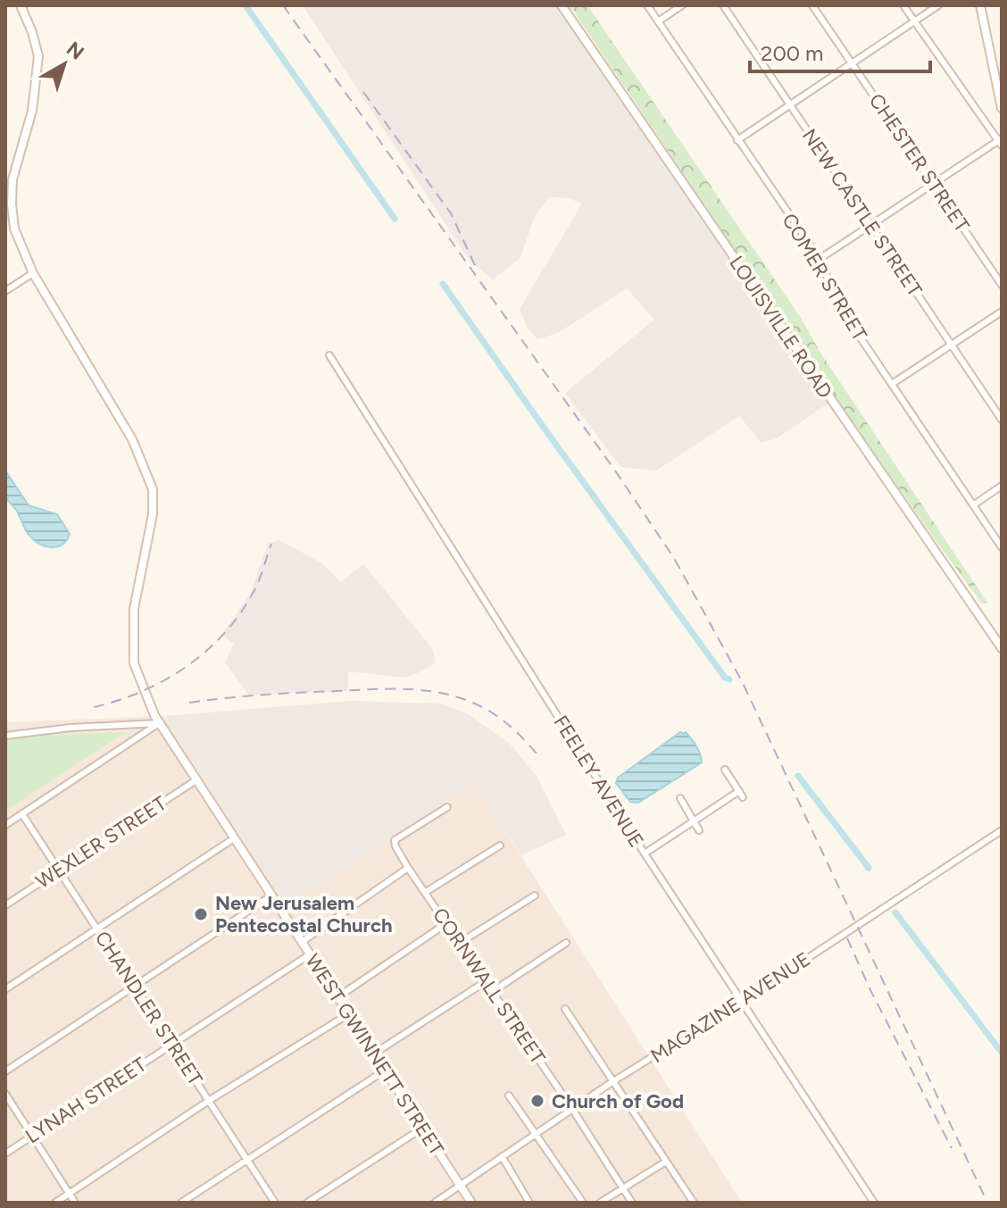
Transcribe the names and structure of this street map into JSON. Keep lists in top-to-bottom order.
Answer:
{
  "streets": {
    "main road": ["LOUISVILLE ROAD", "WEST GWINNETT STREET"],
    "street": [
      "CHESTER STREET",
      "NEW CASTLE STREET",
      "COMER STREET",
      "FEELEY AVENUE",
      "WEXLER STREET",
      "CORNWALL STREET",
      "MAGAZINE AVENUE",
      "CHANDLER STREET",
      "LYNAH STREET"
    ]
  },
  "crossings": [
    ["FEELEY AVENUE", "MAGAZINE AVENUE"],
    ["WEXLER STREET", "CHANDLER STREET"],
    ["WEXLER STREET", "WEST GWINNETT STREET"],
    ["CORNWALL STREET", "MAGAZINE AVENUE"],
    ["MAGAZINE AVENUE", "WEST GWINNETT STREET"],
    ["CHANDLER STREET", "LYNAH STREET"],
    ["WEST GWINNETT STREET", "LYNAH STREET"]
  ],
  "places": ["New Jerusalem Pentecostal Church", "Church of God"],
  "scale_bar": "200 m",
  "north": "top right"
}
